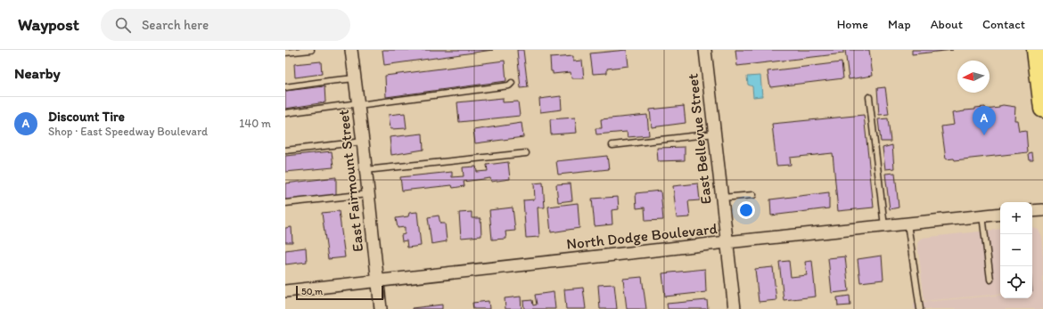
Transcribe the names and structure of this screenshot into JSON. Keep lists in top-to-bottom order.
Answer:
{
  "streets": {
    "street": ["East Bellevue Street", "East Fairmount Street", "North Dodge Boulevard"]
  },
  "crossings": [
    ["East Bellevue Street", "North Dodge Boulevard"],
    ["East Fairmount Street", "North Dodge Boulevard"]
  ],
  "scale_bar": "50 m",
  "north": "left",
  "page": {
    "header": "Waypost",
    "search": "Search here",
    "nav": [
      "Home",
      "Map",
      "About",
      "Contact"
    ],
    "heading": "Nearby",
    "list": [
      {
        "mark": "A",
        "name": "Discount Tire",
        "note": "Shop · East Speedway Boulevard",
        "value": "140 m"
      }
    ],
    "pins": "A",
    "map_buttons": ["+", "−"],
    "scale": "50 m"
  }
}
